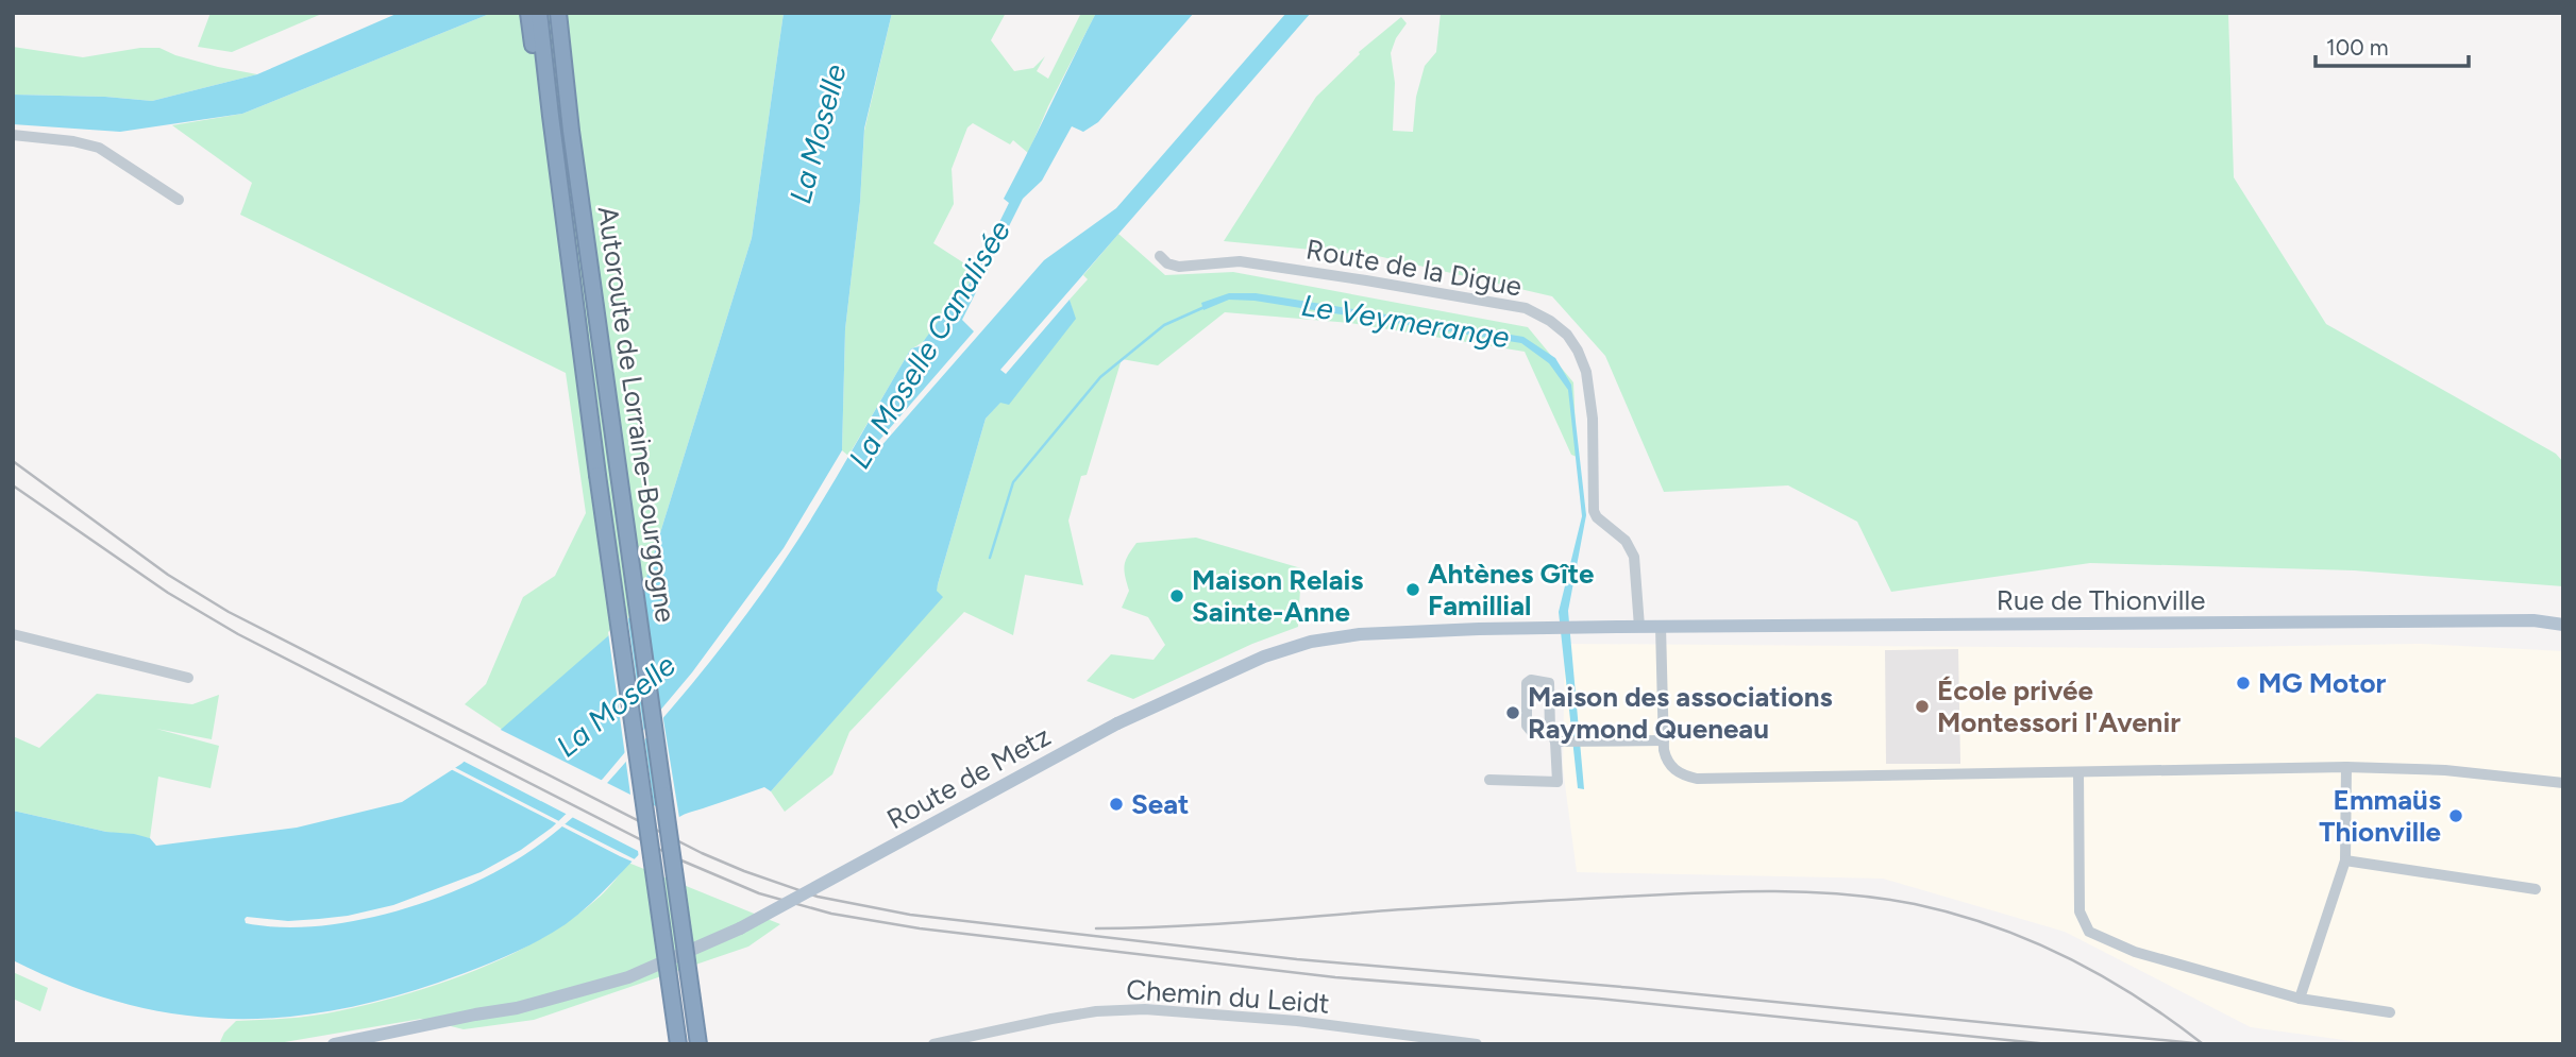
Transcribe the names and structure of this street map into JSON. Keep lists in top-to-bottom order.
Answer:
{
  "streets": {
    "highway": ["Autoroute de Lorraine-Bourgogne"],
    "main road": ["Rue de Thionville", "Route de Metz"],
    "street": ["Route de la Digue", "Chemin du Leidt"]
  },
  "crossings": [
    ["Route de la Digue", "Rue de Thionville"],
    ["Route de la Digue", "Route de Metz"],
    ["Rue de Thionville", "Route de Metz"]
  ],
  "water": ["La Moselle", "Le Veymerange", "La Moselle Canalisée"],
  "places": [
    "Ahtènes Gîte Famillial",
    "Maison Relais Sainte-Anne",
    "MG Motor",
    "École privée Montessori l'Avenir",
    "Maison des associations Raymond Queneau",
    "Seat",
    "Emmaüs Thionville"
  ],
  "scale_bar": "100 m"
}
